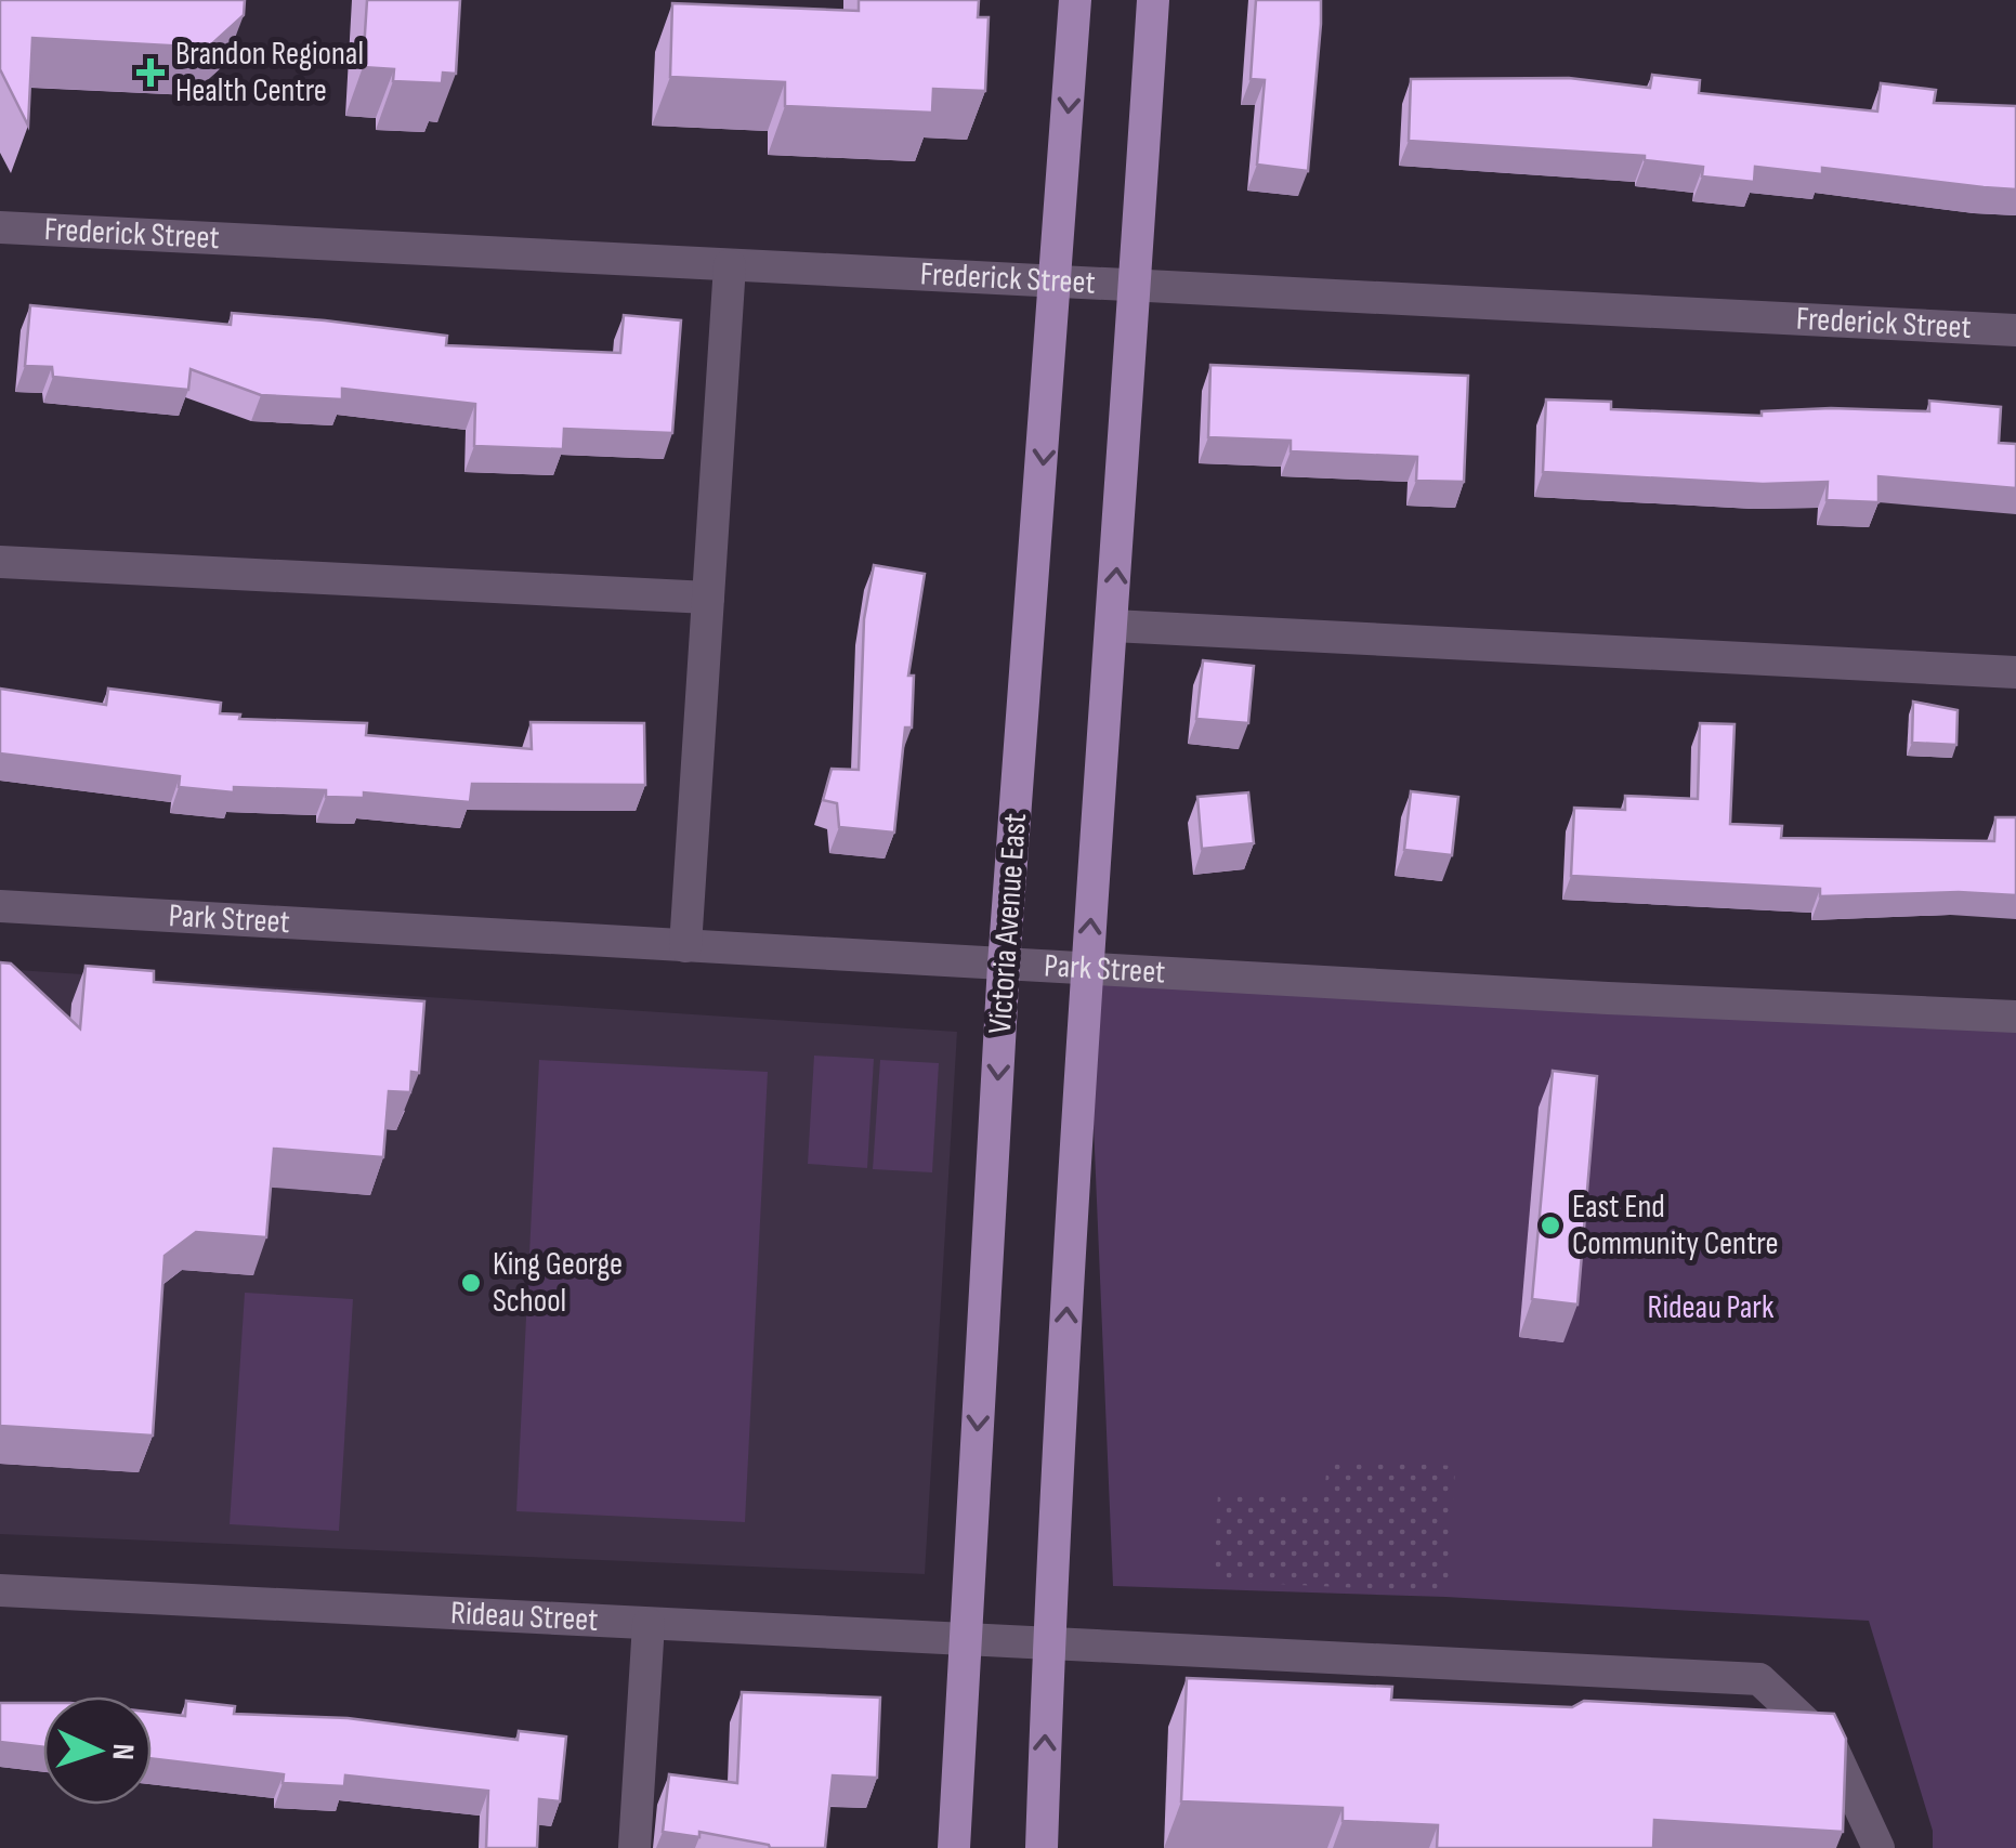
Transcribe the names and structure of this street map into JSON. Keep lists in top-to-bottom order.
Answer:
{
  "streets": {
    "main road": ["Victoria Avenue East"],
    "street": ["Frederick Street", "Park Street", "Rideau Street"]
  },
  "crossings": [
    ["Frederick Street", "Victoria Avenue East"],
    ["Park Street", "Victoria Avenue East"],
    ["Victoria Avenue East", "Rideau Street"]
  ],
  "parks": ["Rideau Park"],
  "places": {
    "health": ["Brandon Regional Health Centre"],
    "other": ["East End Community Centre", "King George School"]
  },
  "north": "right"
}
